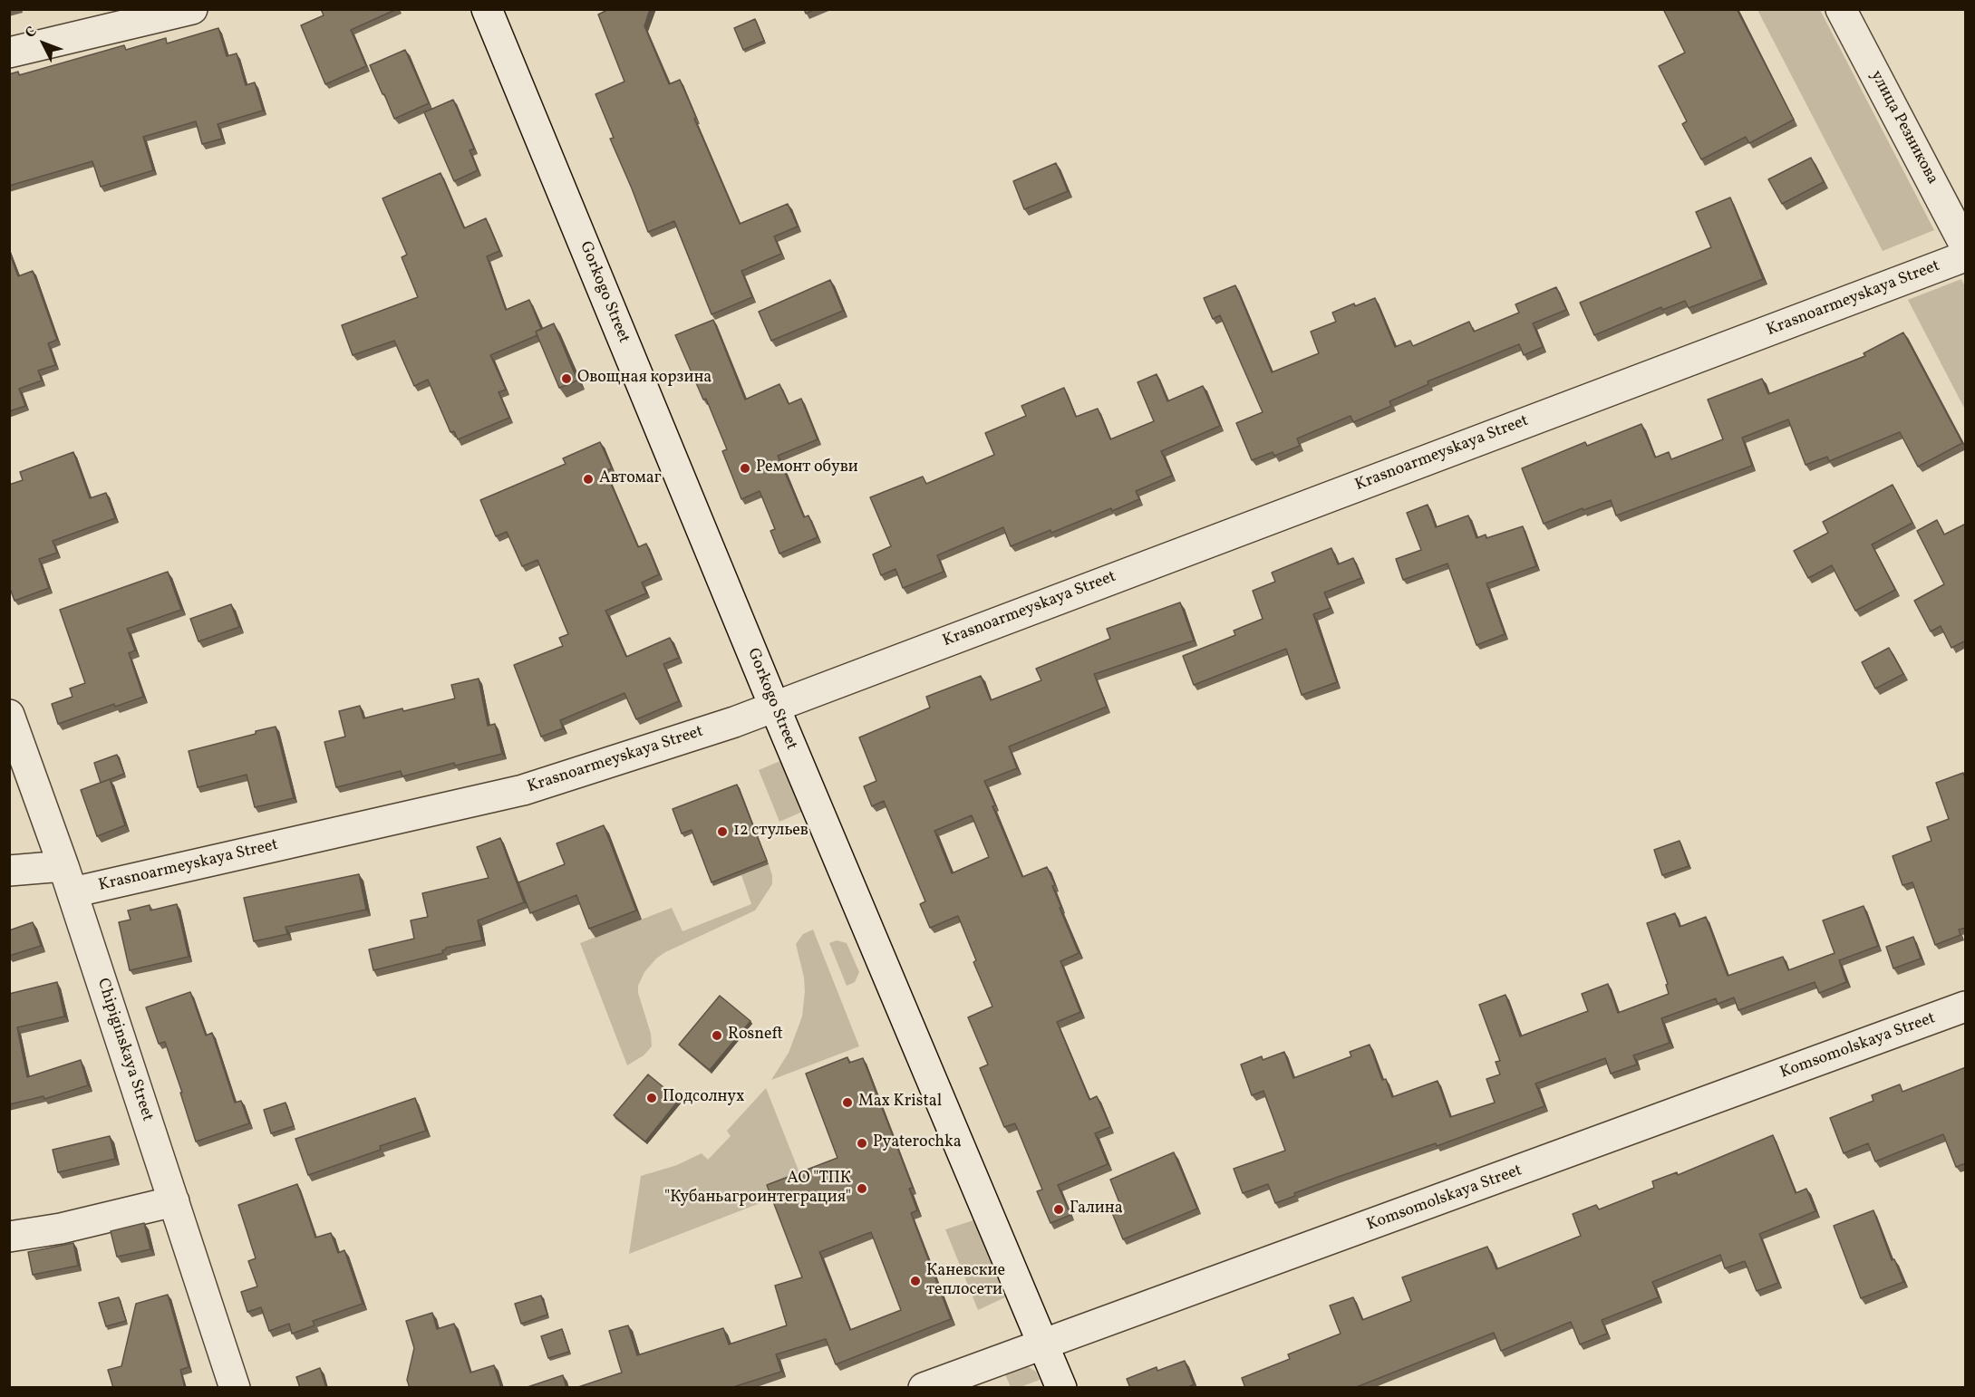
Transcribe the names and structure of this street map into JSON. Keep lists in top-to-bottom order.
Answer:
{
  "streets": {
    "street": [
      "улица Резникова",
      "Gorkogo Street",
      "Krasnoarmeyskaya Street",
      "Komsomolskaya Street",
      "Chipiginskaya Street"
    ]
  },
  "crossings": [
    ["Gorkogo Street", "Krasnoarmeyskaya Street"],
    ["Gorkogo Street", "Komsomolskaya Street"],
    ["Krasnoarmeyskaya Street", "Chipiginskaya Street"]
  ],
  "places": [
    "Овощная корзина",
    "Ремонт обуви",
    "Автомаг",
    "12 стульев",
    "Rosneft",
    "Подсолнух",
    "Max Kristal",
    "Pyaterochka",
    "АО \"ТПК \"Кубаньагроинтеграция\"",
    "Галина",
    "Каневские теплосети"
  ],
  "north": "top left"
}
